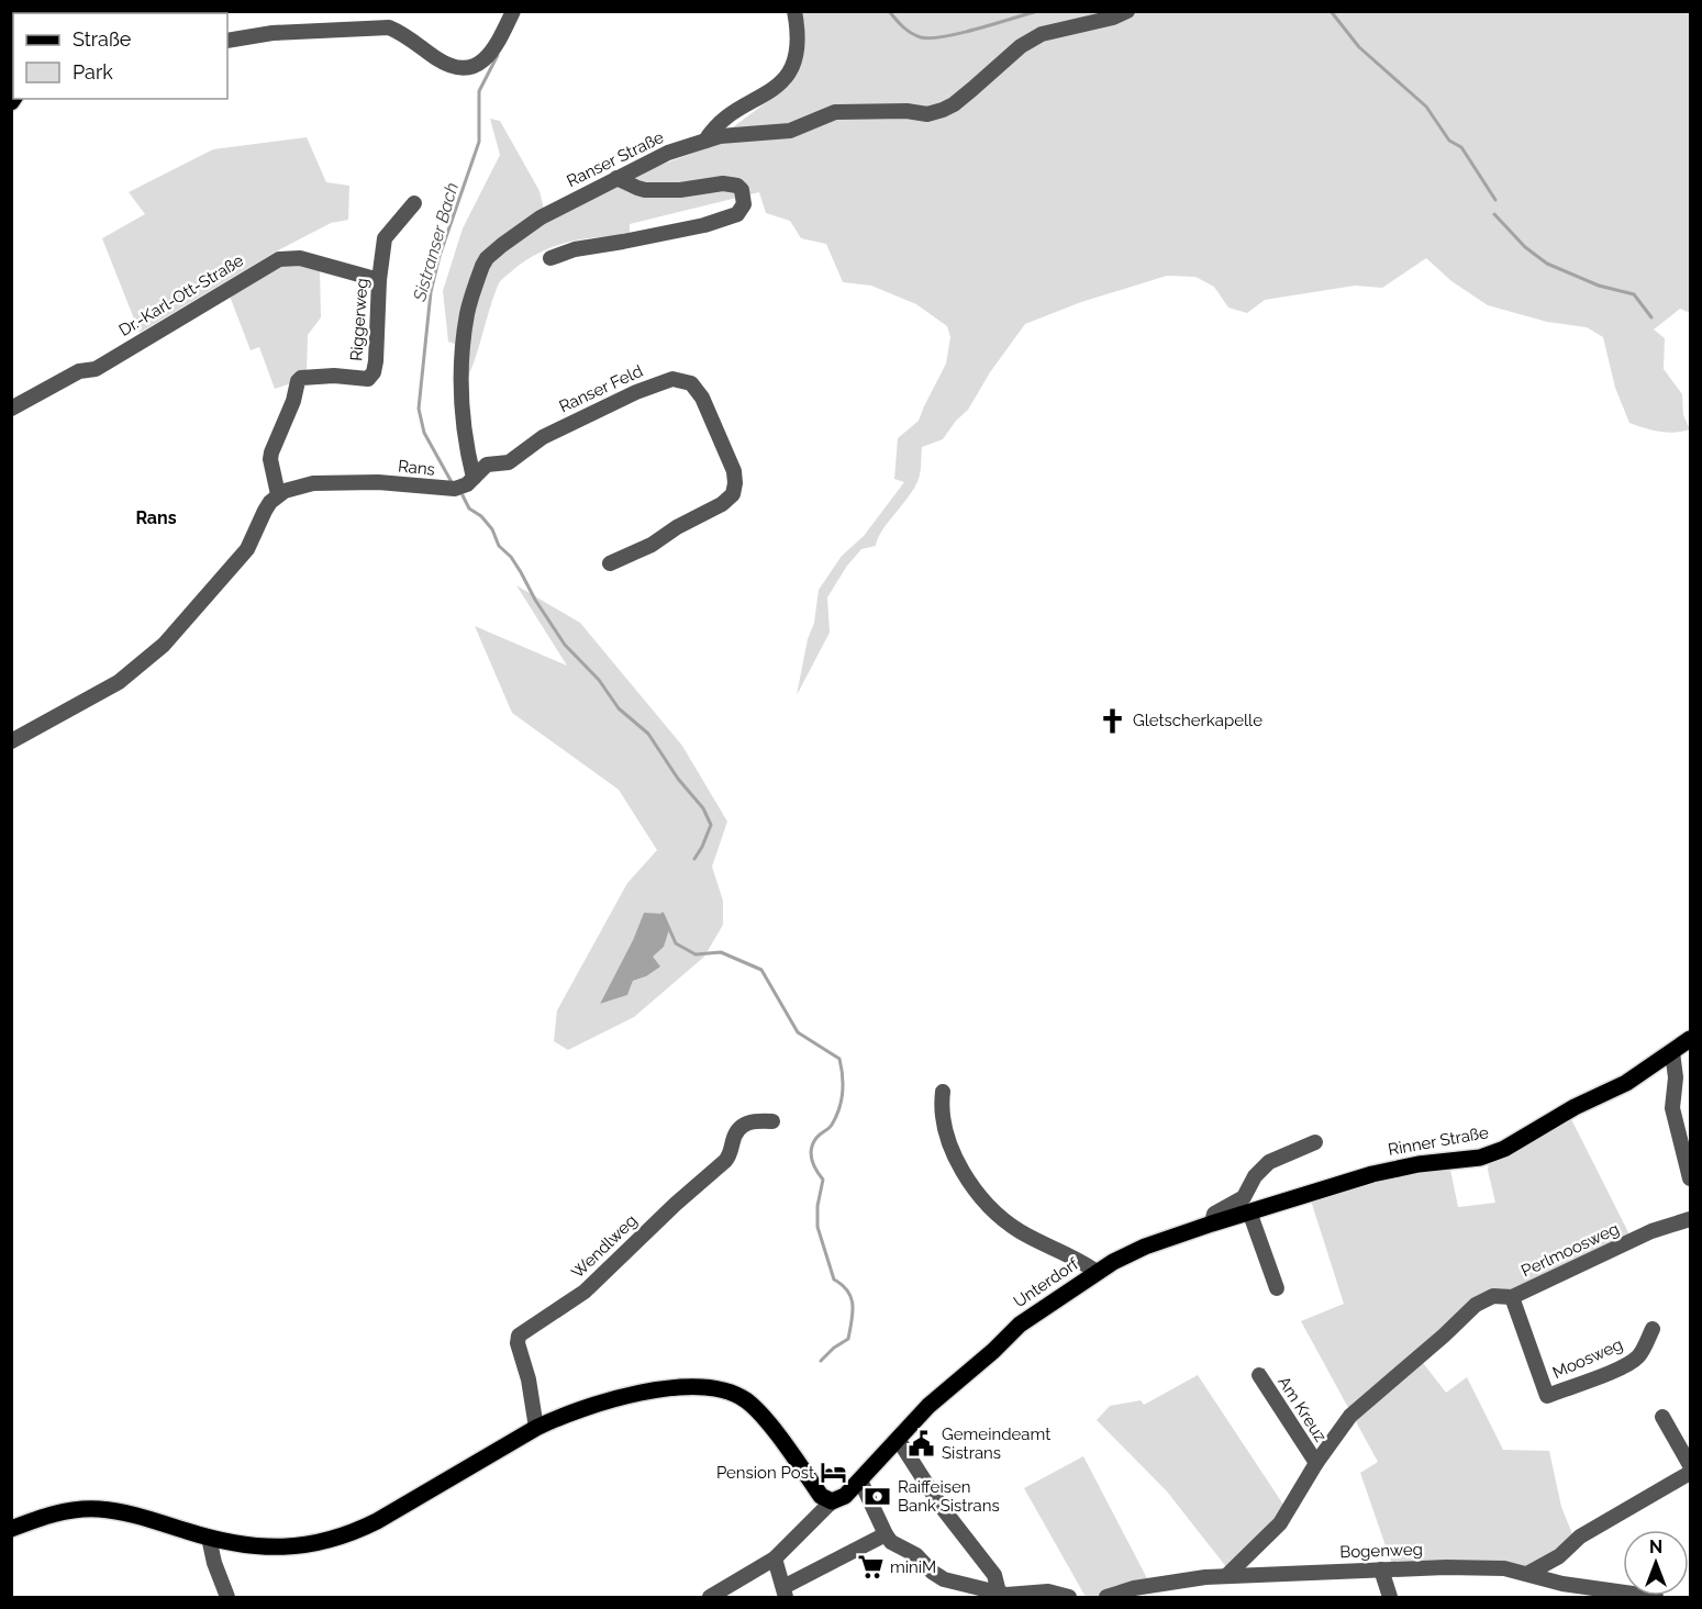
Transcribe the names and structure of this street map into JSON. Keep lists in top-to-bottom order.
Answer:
{
  "streets": {
    "main road": ["Rinner Straße", "Unterdorf"],
    "street": [
      "Ranser Straße",
      "Dr.-Karl-Ott-Straße",
      "Riggerweg",
      "Ranser Feld",
      "Rans",
      "Wendlweg",
      "Perlmoosweg",
      "Moosweg",
      "Am Kreuz",
      "Bogenweg"
    ]
  },
  "crossings": [
    ["Ranser Straße", "Ranser Feld"],
    ["Ranser Straße", "Rans"],
    ["Dr.-Karl-Ott-Straße", "Riggerweg"],
    ["Riggerweg", "Rans"],
    ["Ranser Feld", "Rans"],
    ["Rinner Straße", "Unterdorf"],
    ["Perlmoosweg", "Moosweg"],
    ["Perlmoosweg", "Am Kreuz"],
    ["Am Kreuz", "Bogenweg"]
  ],
  "districts": ["Rans"],
  "water": ["Sistranser Bach"],
  "places": {
    "church": ["Gletscherkapelle"],
    "public building": ["Gemeindeamt Sistrans"],
    "hotel": ["Pension Post"],
    "bank": ["Raiffeisen Bank Sistrans"],
    "supermarket": ["miniM"]
  },
  "legend": ["Straße", "Park"],
  "north": "top"
}
